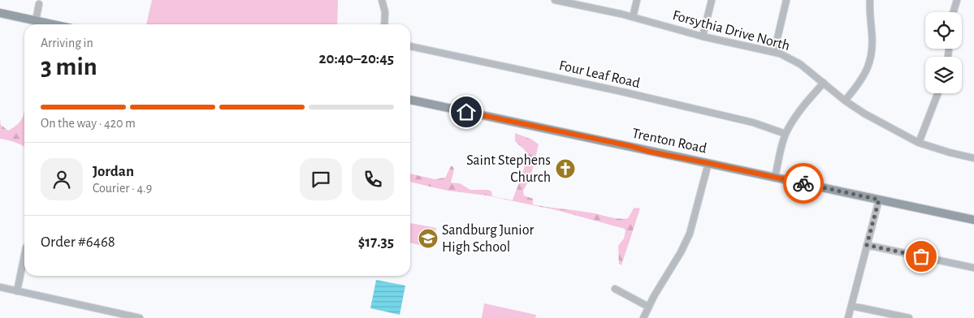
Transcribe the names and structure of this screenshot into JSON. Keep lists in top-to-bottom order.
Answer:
{
  "streets": {
    "main road": ["Trenton Road"],
    "street": ["Forsythia Drive North", "Four Leaf Road"]
  },
  "places": {
    "church": ["Saint Stephens Church"],
    "school or university": ["Sandburg Junior High School"]
  },
  "page": {
    "heading": ["3 min", "Arriving in", "20:40–20:45"],
    "panel": [
      "Jordan",
      "Courier · 4.9",
      "Order #6468",
      "$17.35"
    ],
    "bar": "On the way · 420 m"
  }
}
